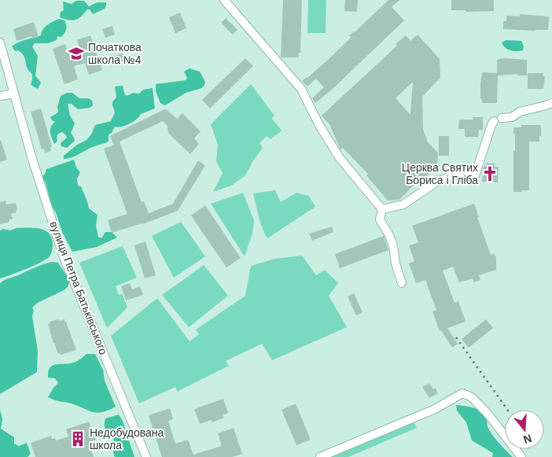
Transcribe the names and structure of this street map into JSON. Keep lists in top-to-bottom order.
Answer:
{
  "streets": {
    "street": ["вулиця Петра Батьківського"]
  },
  "places": {
    "school or university": ["Початкова школа №4"],
    "church": ["Церква Святих Бориса і Гліба"],
    "building": ["Недобудована школа"]
  },
  "north": "bottom"
}
